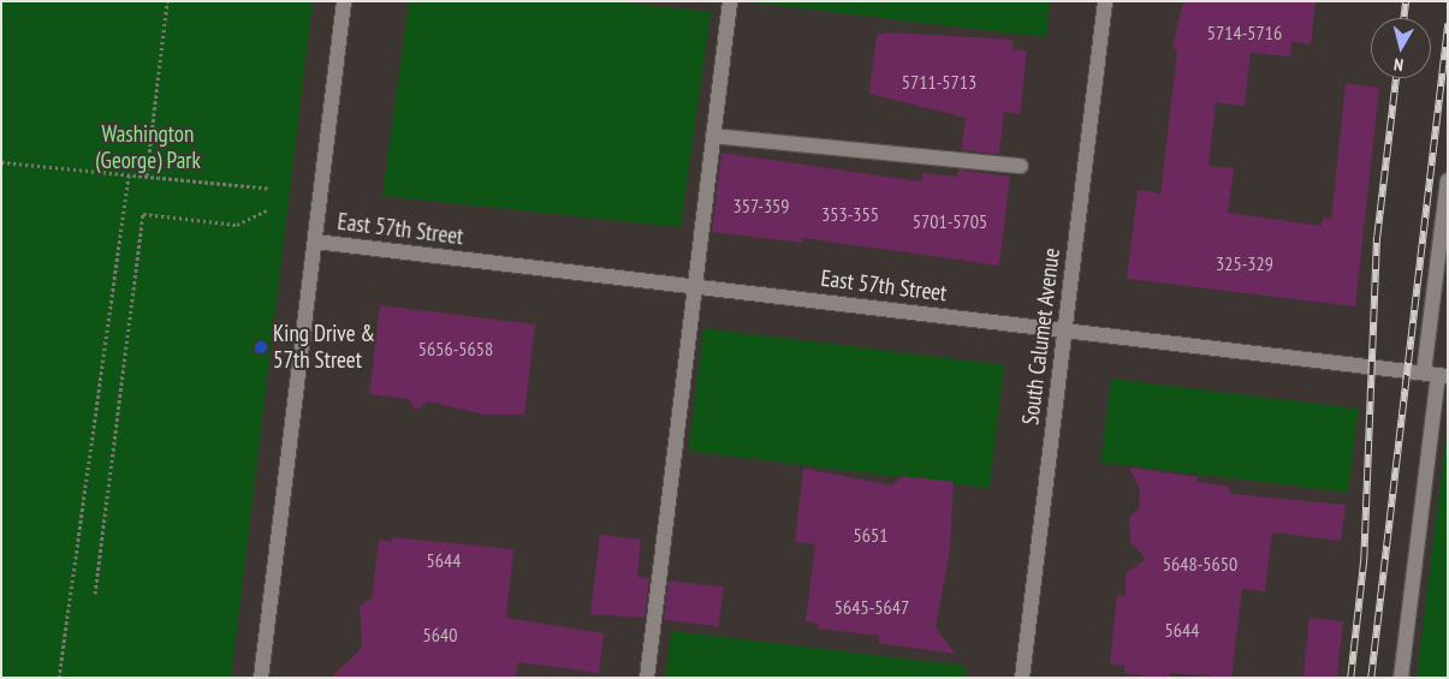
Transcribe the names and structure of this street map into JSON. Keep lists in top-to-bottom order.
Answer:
{
  "streets": {
    "street": ["East 57th Street", "South Calumet Avenue"]
  },
  "crossings": [
    ["East 57th Street", "South Calumet Avenue"]
  ],
  "parks": ["Washington (George) Park"],
  "places": ["King Drive & 57th Street"],
  "house_numbers": [
    "5714-5716",
    "5711-5713",
    "357-359",
    "353-355",
    "5701-5705",
    "325-329",
    "5656-5658",
    "5651",
    "5644",
    "5648-5650",
    "5645-5647",
    "5644",
    "5640"
  ],
  "north": "bottom"
}
